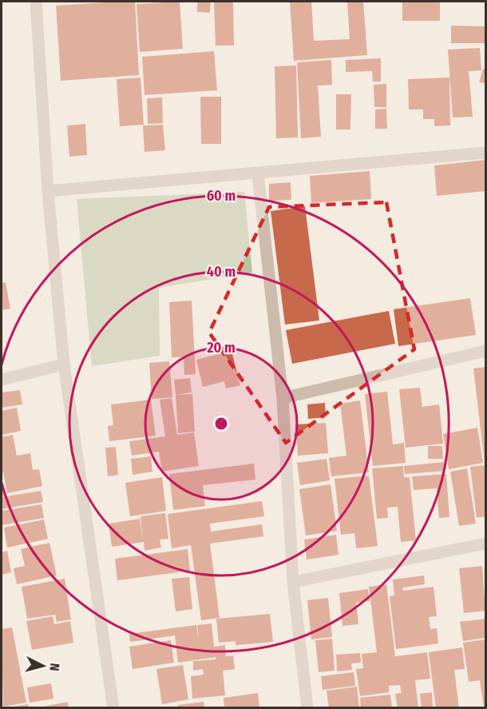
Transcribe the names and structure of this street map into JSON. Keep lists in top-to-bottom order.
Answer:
{
  "north": "right",
  "rings": ["60 m", "40 m", "20 m"]
}
